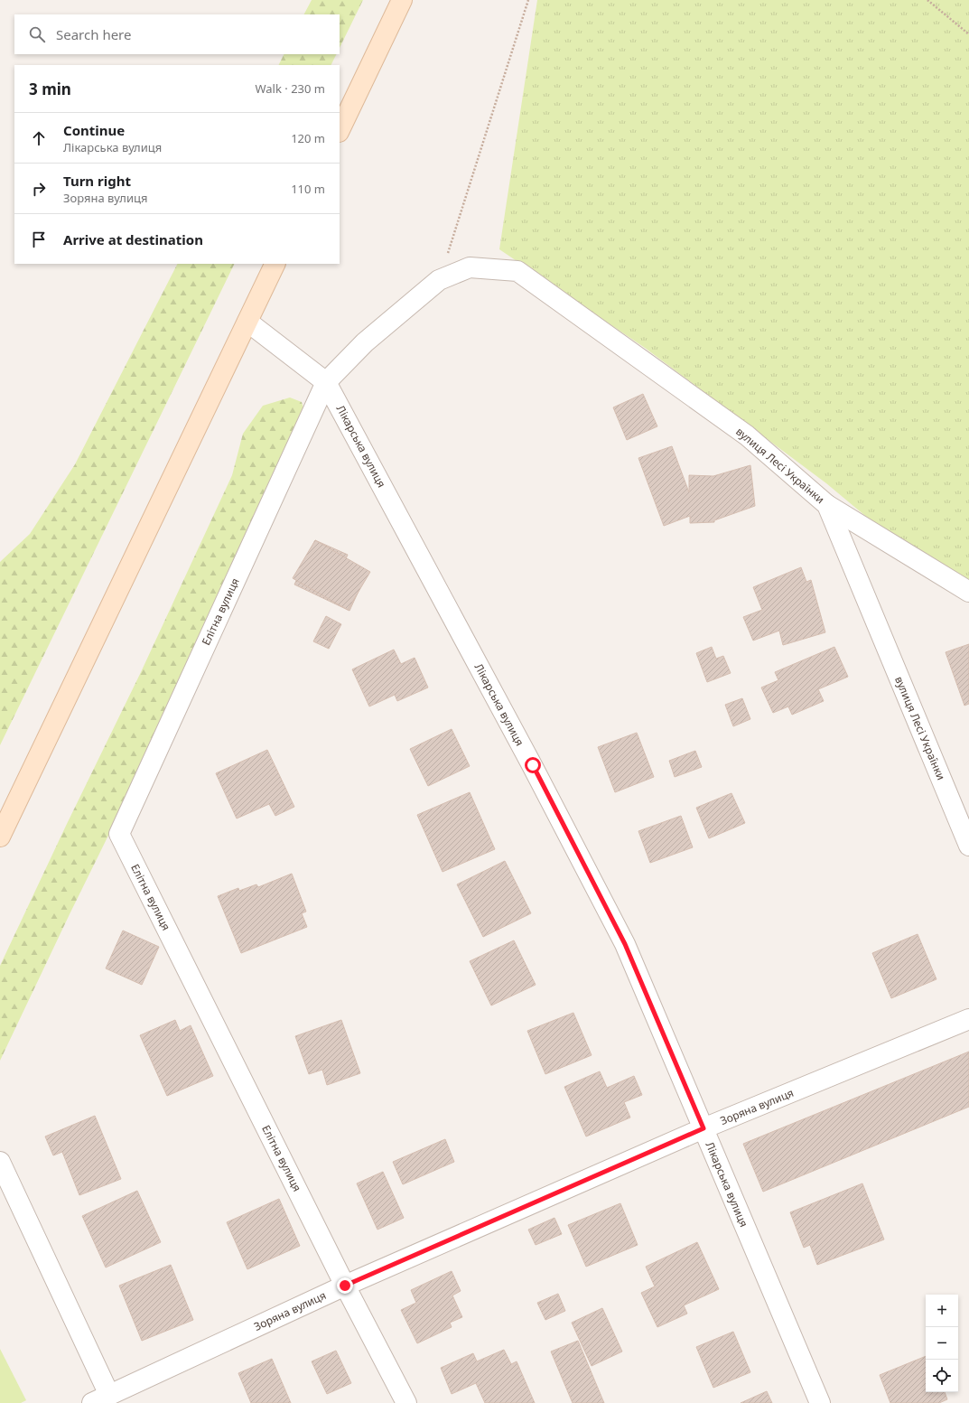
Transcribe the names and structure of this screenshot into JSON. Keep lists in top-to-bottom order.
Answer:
{
  "streets": {
    "street": [
      "Лікарська вулиця",
      "вулиця Лесі Українки",
      "Елітна вулиця",
      "Зоряна вулиця"
    ]
  },
  "crossings": [
    ["Лікарська вулиця", "вулиця Лесі Українки"],
    ["Лікарська вулиця", "Елітна вулиця"],
    ["Лікарська вулиця", "Зоряна вулиця"],
    ["вулиця Лесі Українки", "Елітна вулиця"],
    ["Елітна вулиця", "Зоряна вулиця"]
  ],
  "page": {
    "search": "Search here",
    "heading": ["3 min", "Walk · 230 m"],
    "list": [
      ["Continue", "Лікарська вулиця", "120 m"],
      ["Turn right", "Зоряна вулиця", "110 m"],
      "Arrive at destination"
    ],
    "map_buttons": ["+", "−"]
  }
}
